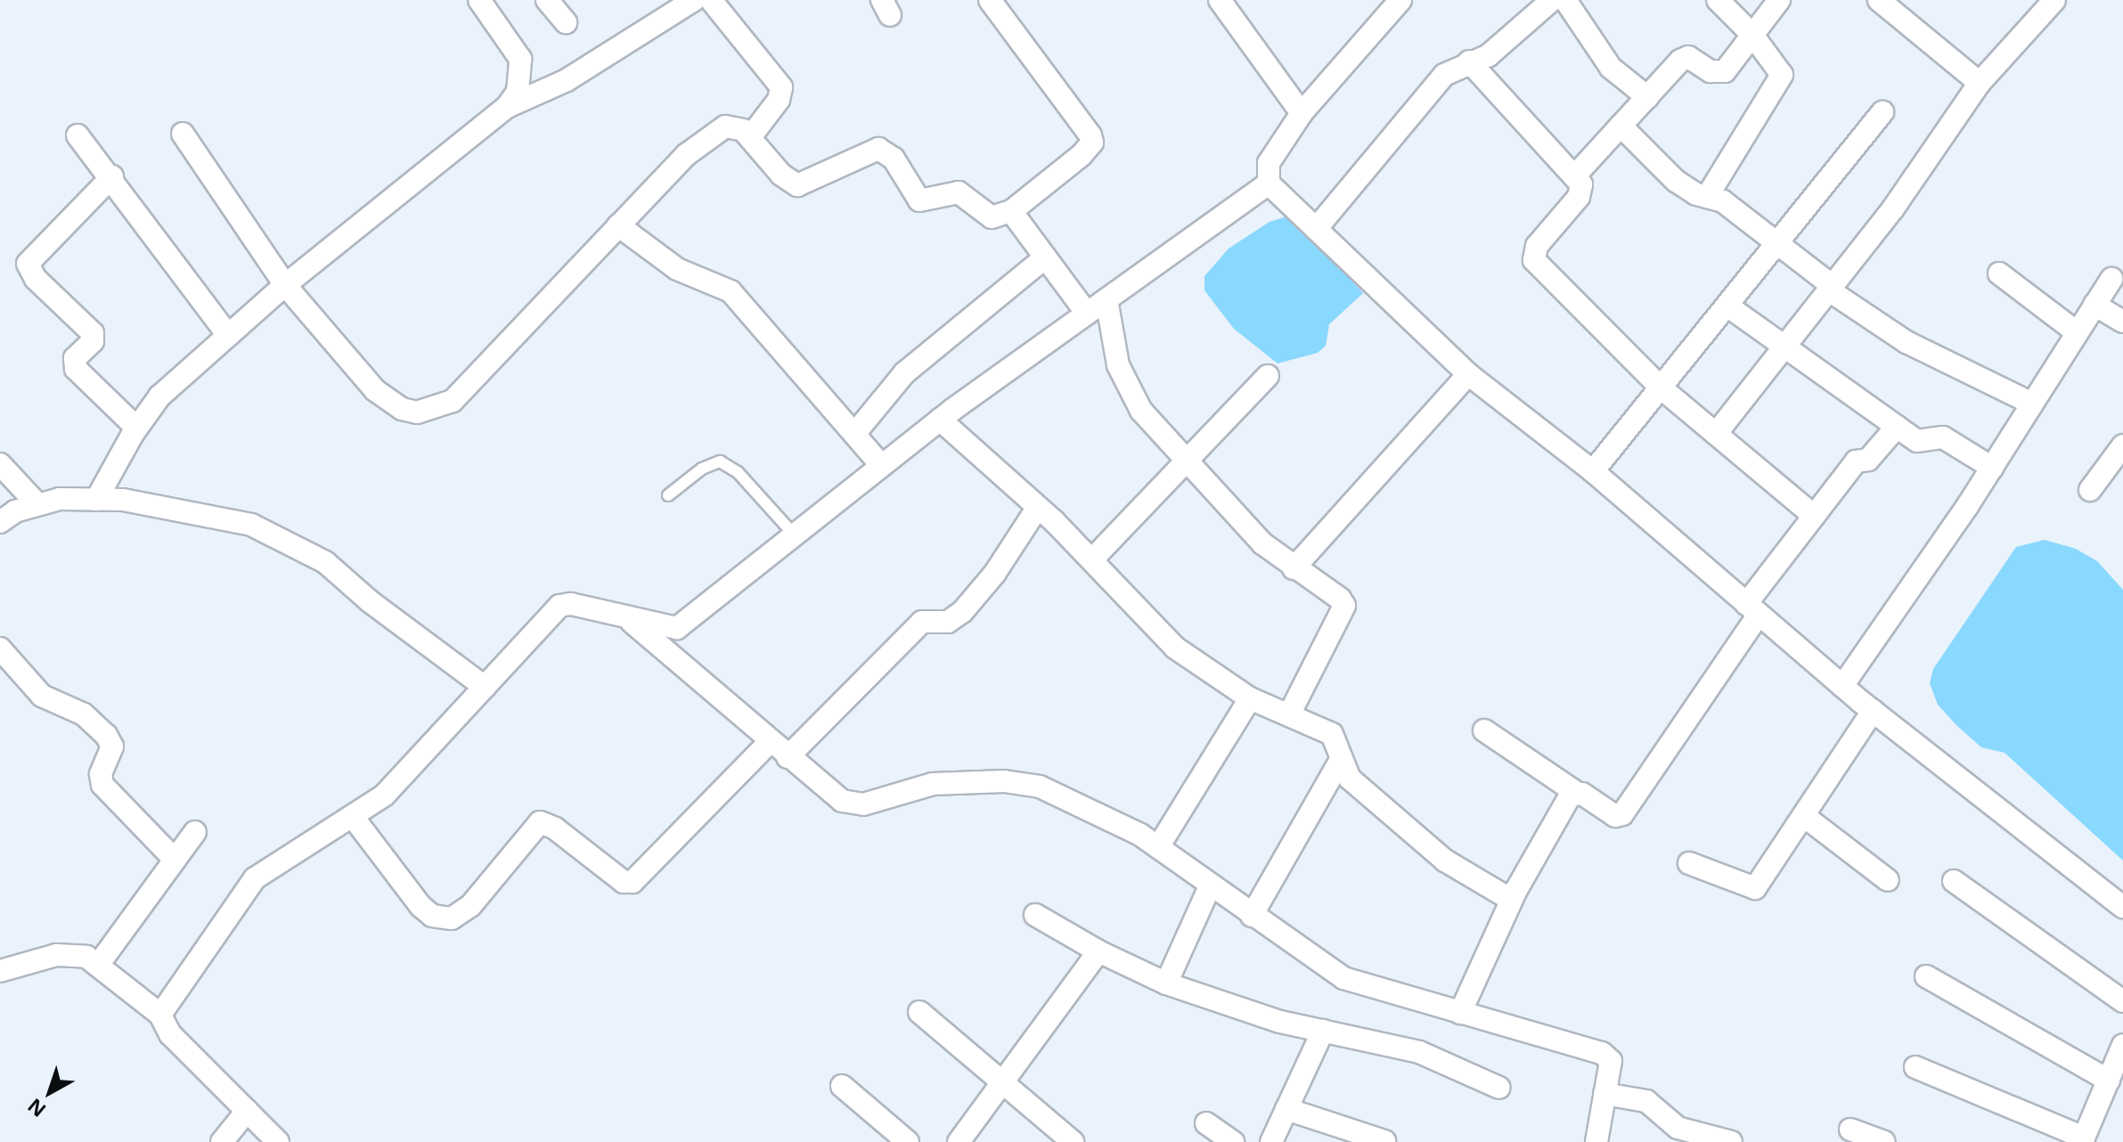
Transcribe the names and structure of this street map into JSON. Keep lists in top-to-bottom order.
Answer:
{
  "north": "bottom left"
}
